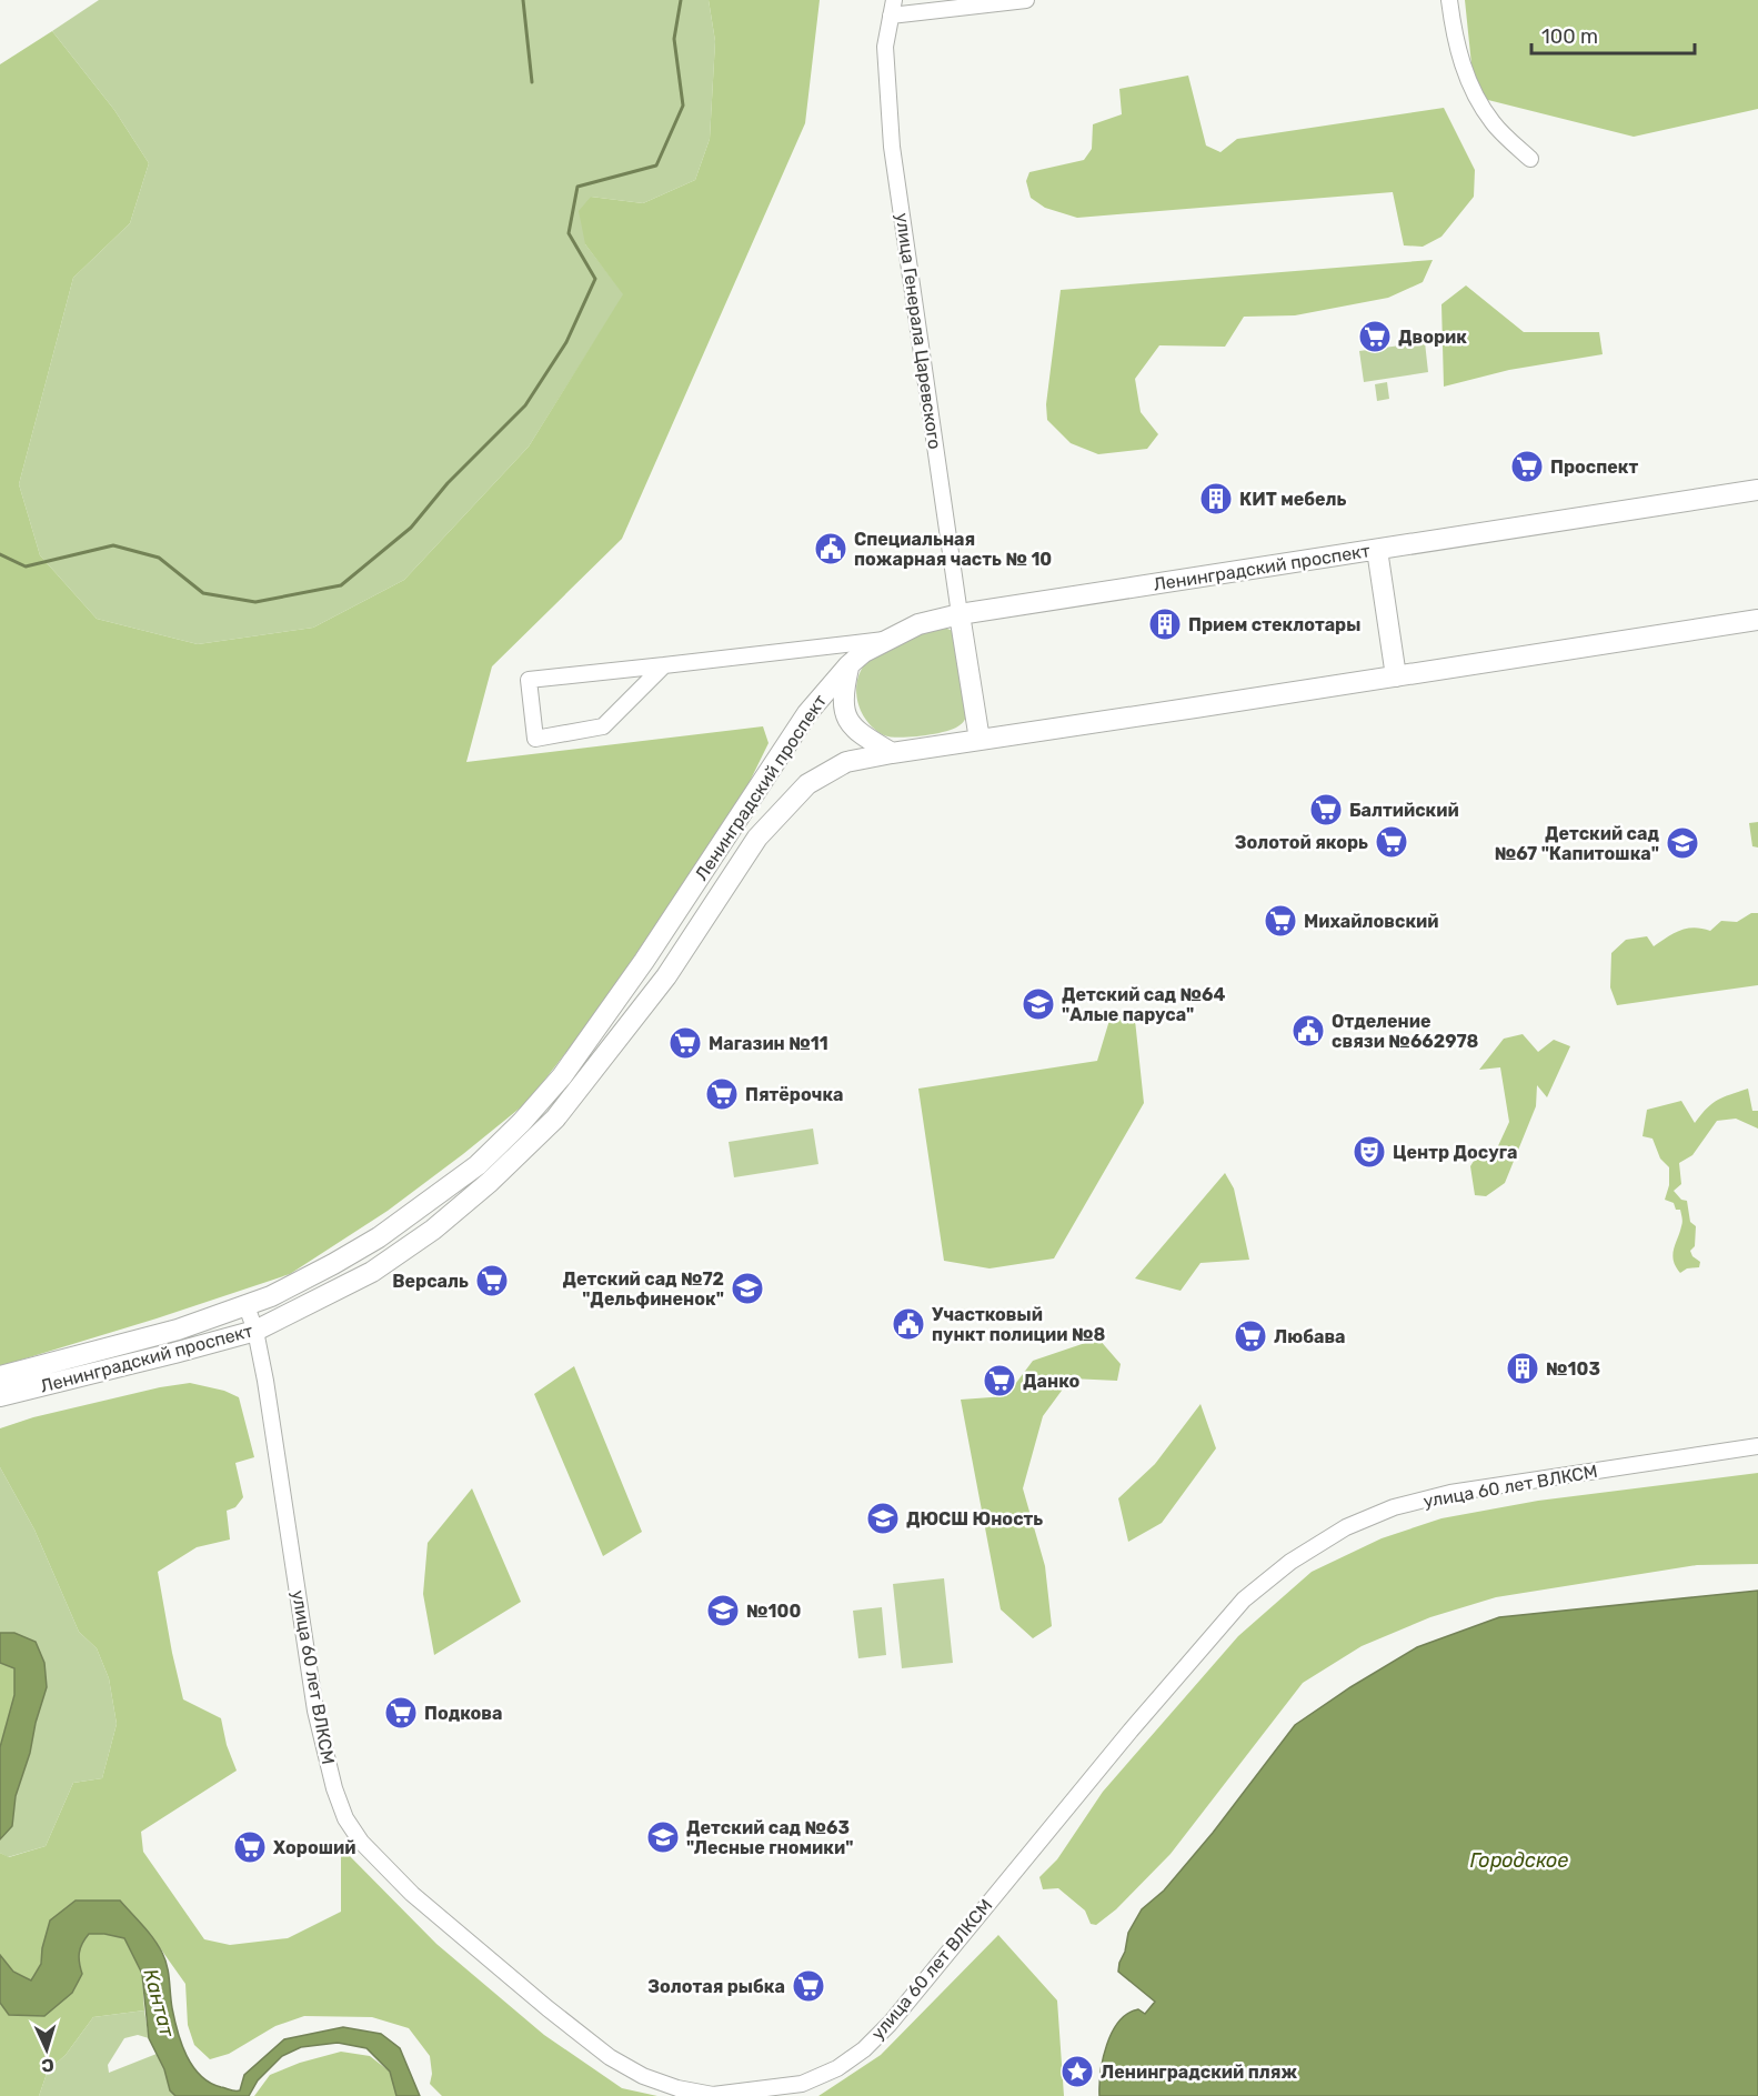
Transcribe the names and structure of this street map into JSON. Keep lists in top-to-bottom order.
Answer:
{
  "streets": {
    "main road": ["Ленинградский проспект"],
    "street": ["улица Генерала Царевского", "улица 60 лет ВЛКСМ"]
  },
  "crossings": [
    ["улица Генерала Царевского", "Ленинградский проспект"],
    ["Ленинградский проспект", "улица 60 лет ВЛКСМ"]
  ],
  "water": ["Городское", "Кантат"],
  "places": {
    "supermarket": [
      "Дворик",
      "Проспект",
      "Балтийский",
      "Золотой якорь",
      "Михайловский",
      "Магазин №11",
      "Пятёрочка",
      "Версаль",
      "Любава",
      "Данко",
      "Подкова",
      "Хороший",
      "Золотая рыбка"
    ],
    "building": ["КИТ мебель", "Прием стеклотары", "№103"],
    "public building": ["Специальная пожарная часть № 10", "Отделение связи №662978", "Участковый пункт полиции №8"],
    "school or university": [
      "Детский сад №67 \"Капитошка\"",
      "Детский сад №64 \"Алые паруса\"",
      "Детский сад №72 \"Дельфиненок\"",
      "ДЮСШ Юность",
      "№100",
      "Детский сад №63 \"Лесные гномики\""
    ],
    "theatre": ["Центр Досуга"],
    "place": ["Ленинградский пляж"]
  },
  "scale_bar": "100 m",
  "north": "bottom"
}
